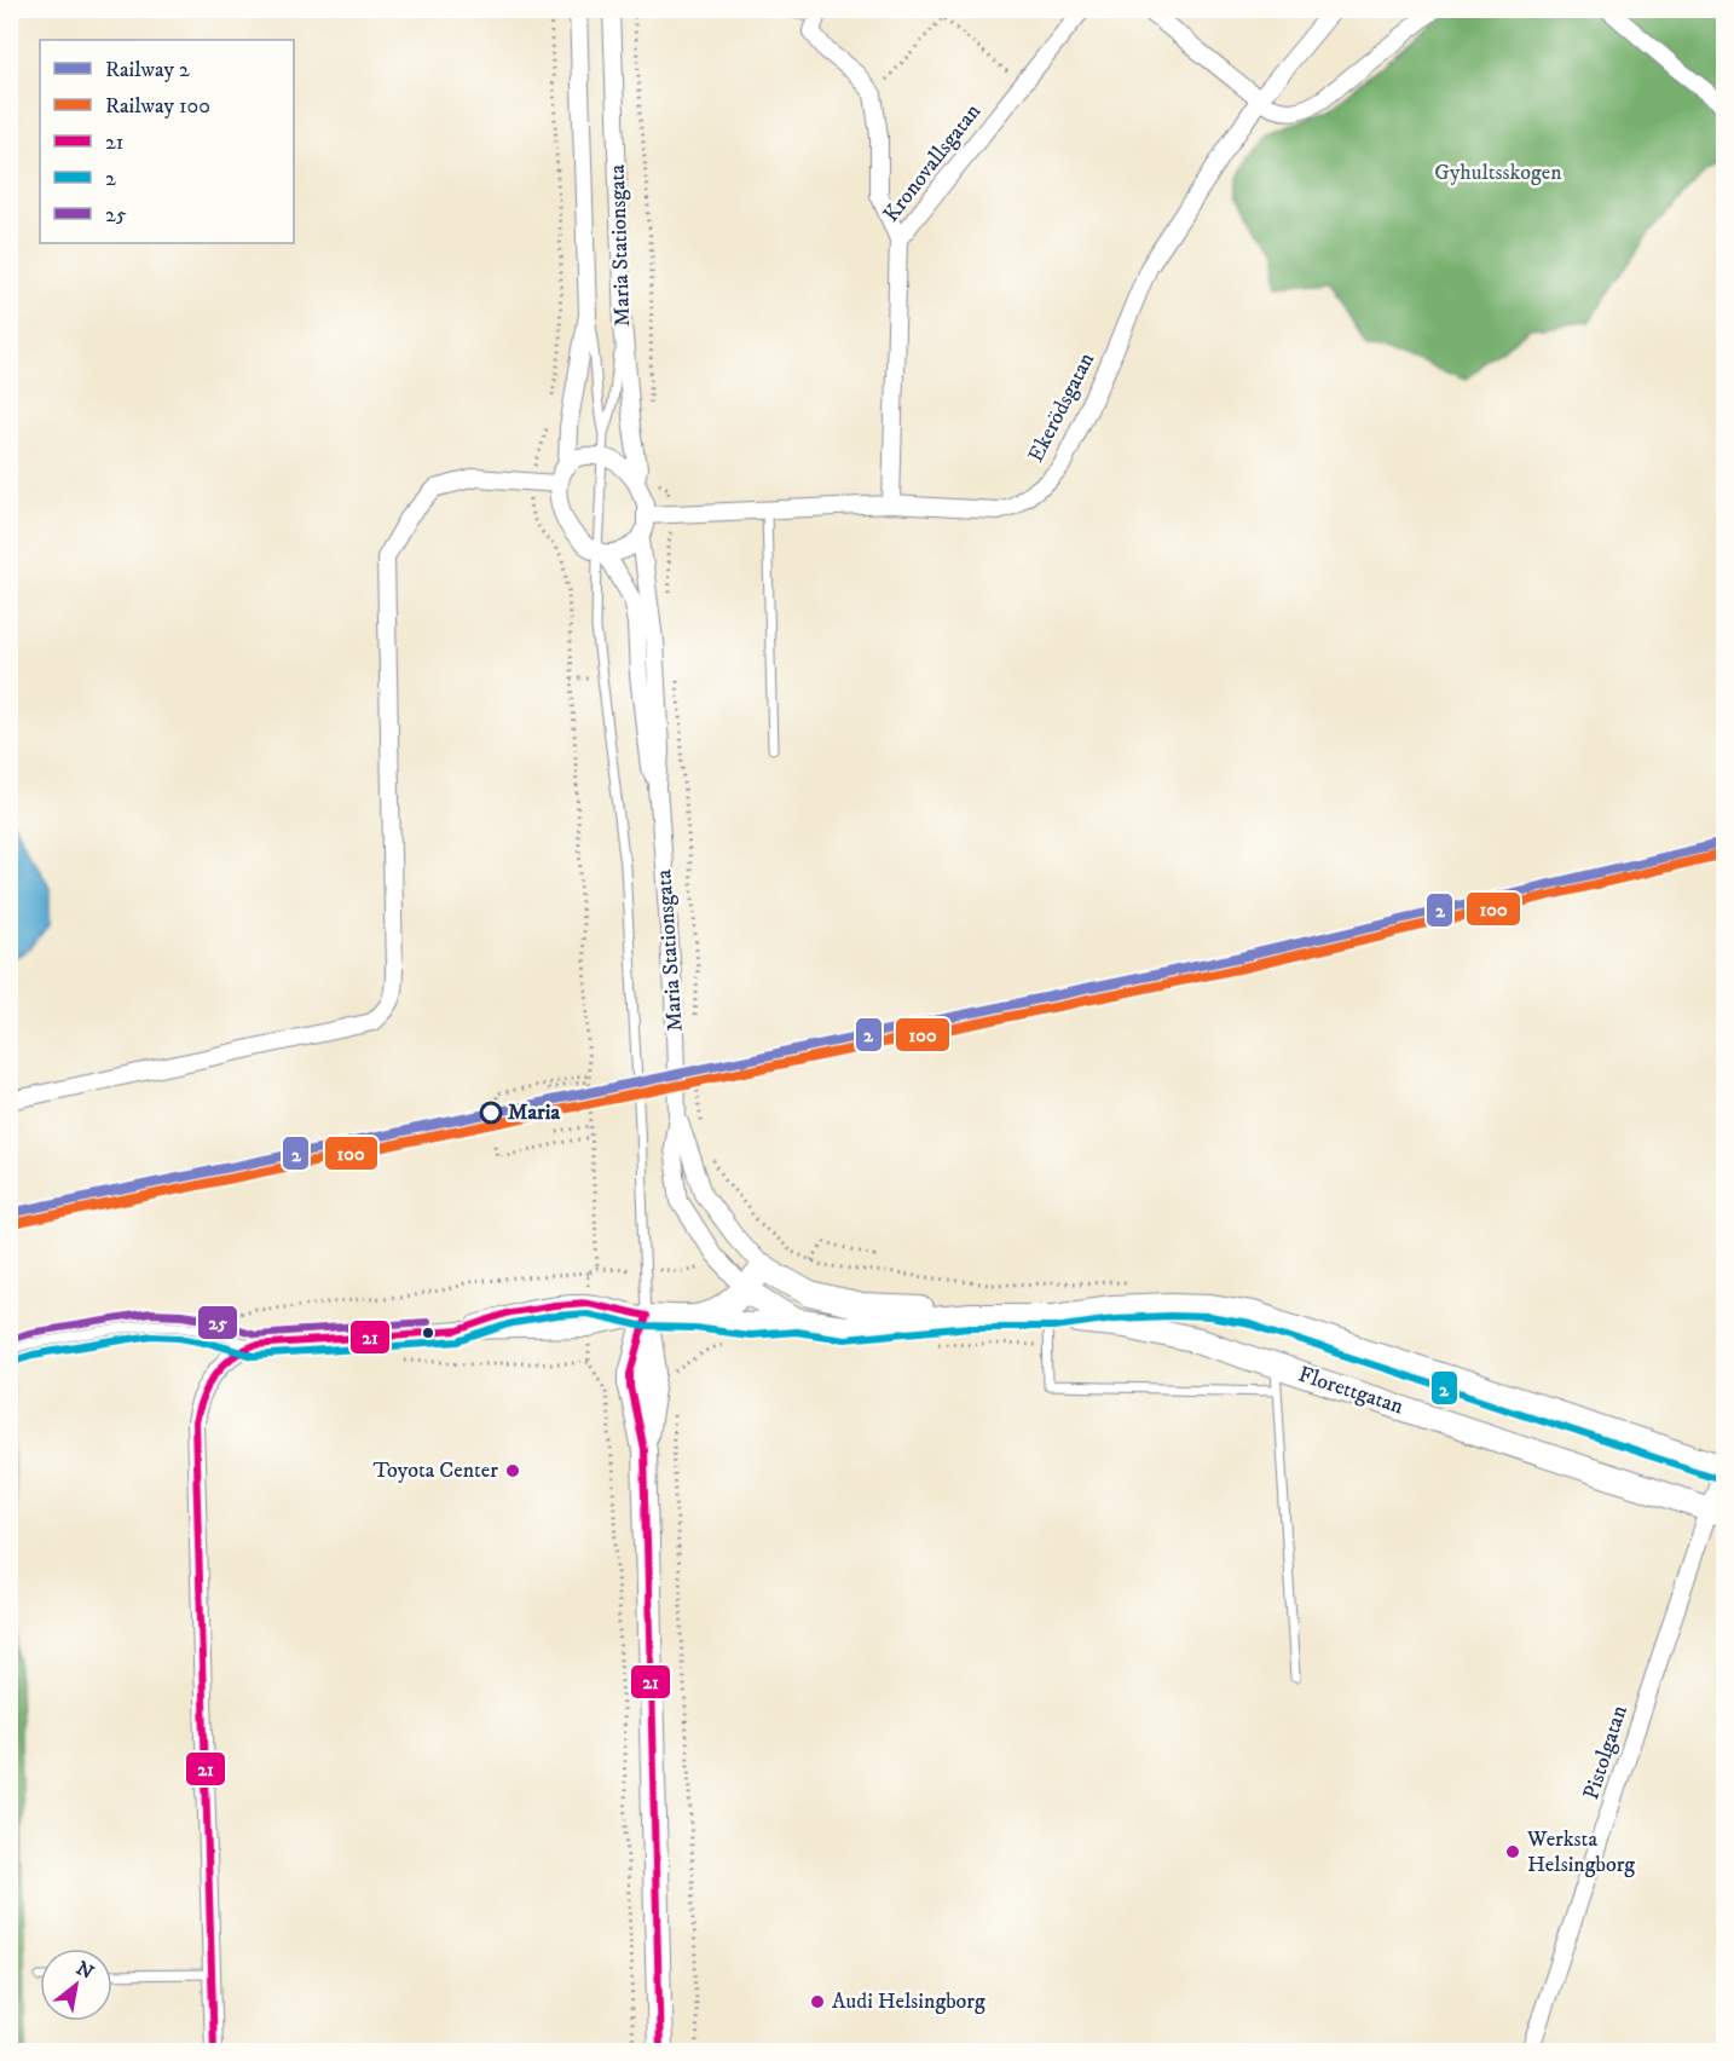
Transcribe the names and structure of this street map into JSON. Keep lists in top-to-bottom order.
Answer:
{
  "streets": {
    "street": [
      "Kronovallsgatan",
      "Maria Stationsgata",
      "Ekerödsgatan",
      "Florettgatan",
      "Pistolgatan"
    ]
  },
  "crossings": [
    ["Kronovallsgatan", "Ekerödsgatan"],
    ["Maria Stationsgata", "Ekerödsgatan"],
    ["Maria Stationsgata", "Florettgatan"],
    ["Florettgatan", "Pistolgatan"]
  ],
  "parks": ["Gyhultsskogen"],
  "places": [
    "Maria",
    "Toyota Center",
    "Werksta Helsingborg",
    "Audi Helsingborg"
  ],
  "lines": [
    "rail line 2",
    "rail line 100",
    "transit line 21",
    "transit line 2",
    "transit line 25"
  ],
  "legend": [
    "Railway 2",
    "Railway 100",
    "21",
    "2",
    "25"
  ],
  "north": "top right"
}
